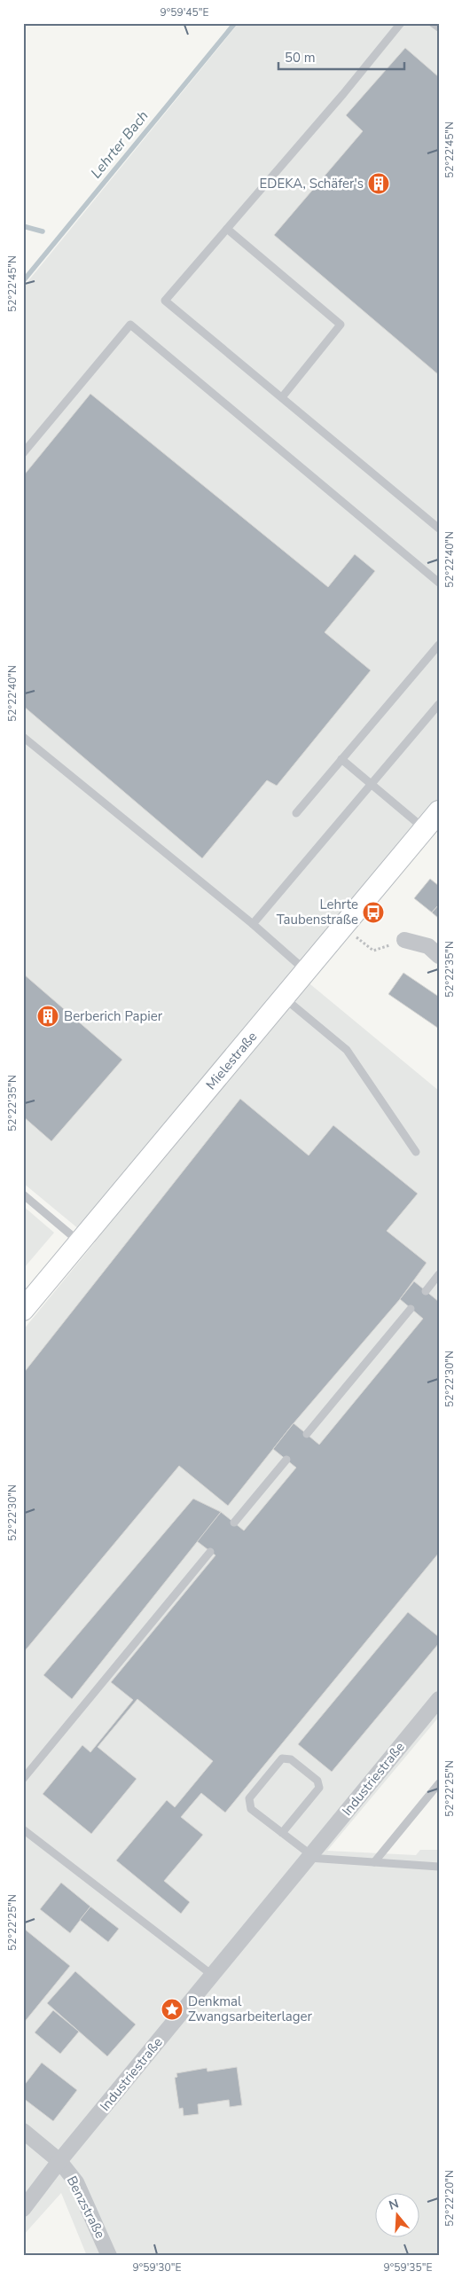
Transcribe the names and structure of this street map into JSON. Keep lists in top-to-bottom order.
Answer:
{
  "streets": {
    "street": ["Mielestraße", "Industriestraße", "Benzstraße"]
  },
  "crossings": [
    ["Industriestraße", "Benzstraße"]
  ],
  "water": ["Lehrter Bach"],
  "places": {
    "building": ["EDEKA, Schäfer's", "Berberich Papier"],
    "bus stop": ["Lehrte Taubenstraße"],
    "place": ["Denkmal Zwangsarbeiterlager"]
  },
  "scale_bar": "50 m",
  "north": "top",
  "coordinates": [
    "9°59'45\"E",
    "52°22'45\"N",
    "52°22'40\"N",
    "52°22'35\"N",
    "52°22'30\"N",
    "52°22'25\"N",
    "52°22'20\"N",
    "9°59'30\"E",
    "9°59'35\"E"
  ]
}
